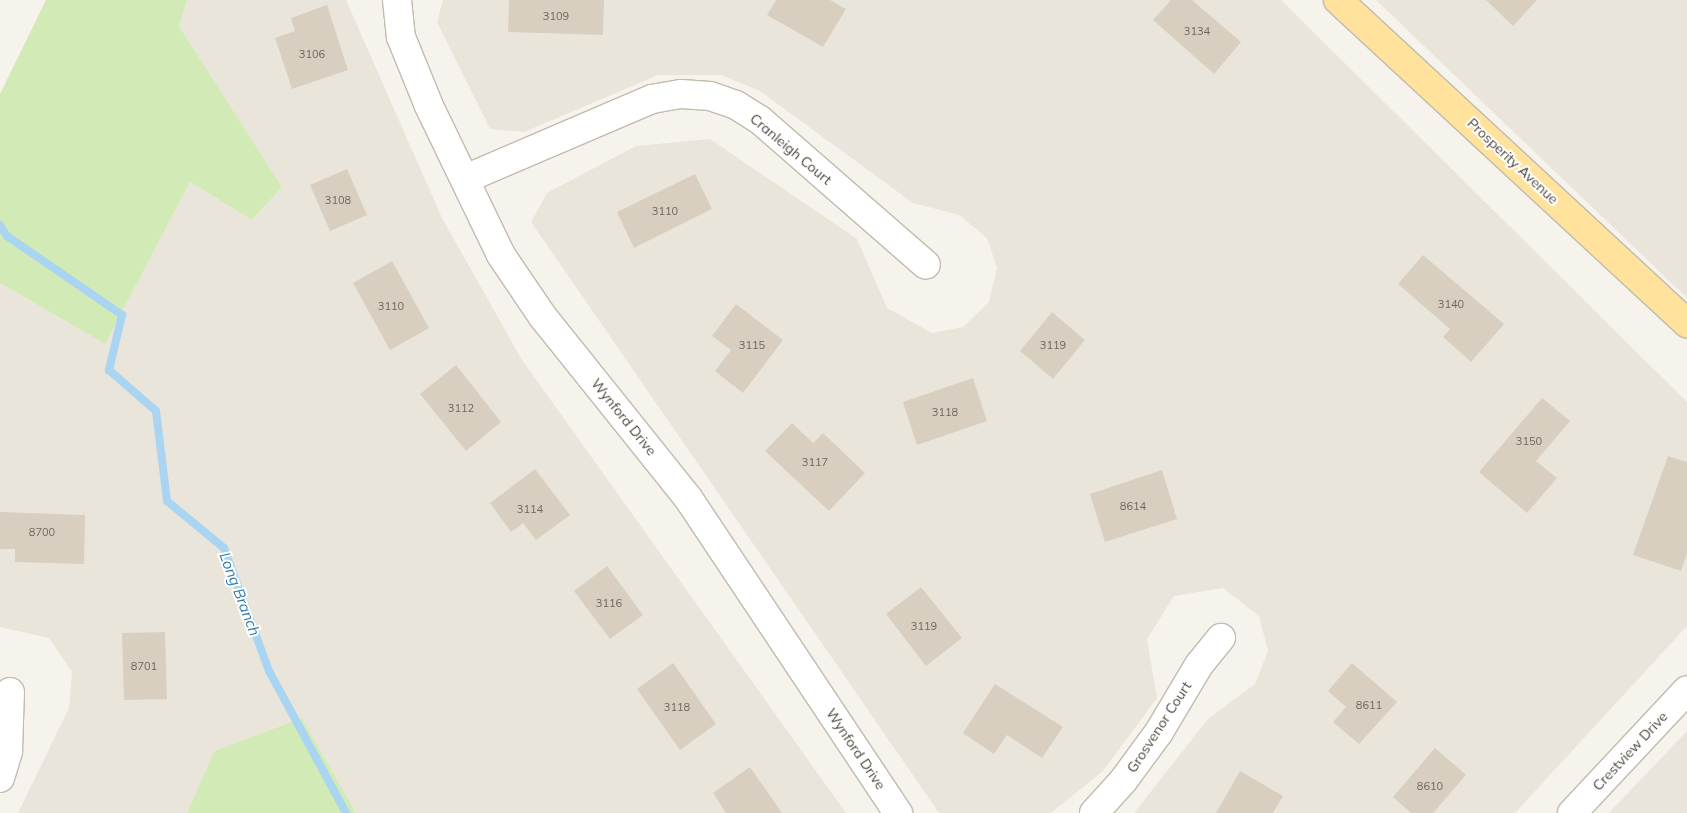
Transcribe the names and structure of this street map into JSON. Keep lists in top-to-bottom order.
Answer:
{
  "streets": {
    "main road": ["Prosperity Avenue"],
    "street": [
      "Cranleigh Court",
      "Wynford Drive",
      "Grosvenor Court",
      "Crestview Drive"
    ]
  },
  "crossings": [
    ["Cranleigh Court", "Wynford Drive"]
  ],
  "water": ["Long Branch"],
  "house_numbers": [
    "3109",
    "3134",
    "3106",
    "3108",
    "3110",
    "3140",
    "3110",
    "3115",
    "3119",
    "3112",
    "3118",
    "3150",
    "3117",
    "8614",
    "3114",
    "8700",
    "3116",
    "3119",
    "8701",
    "8611",
    "3118",
    "8610"
  ]
}
